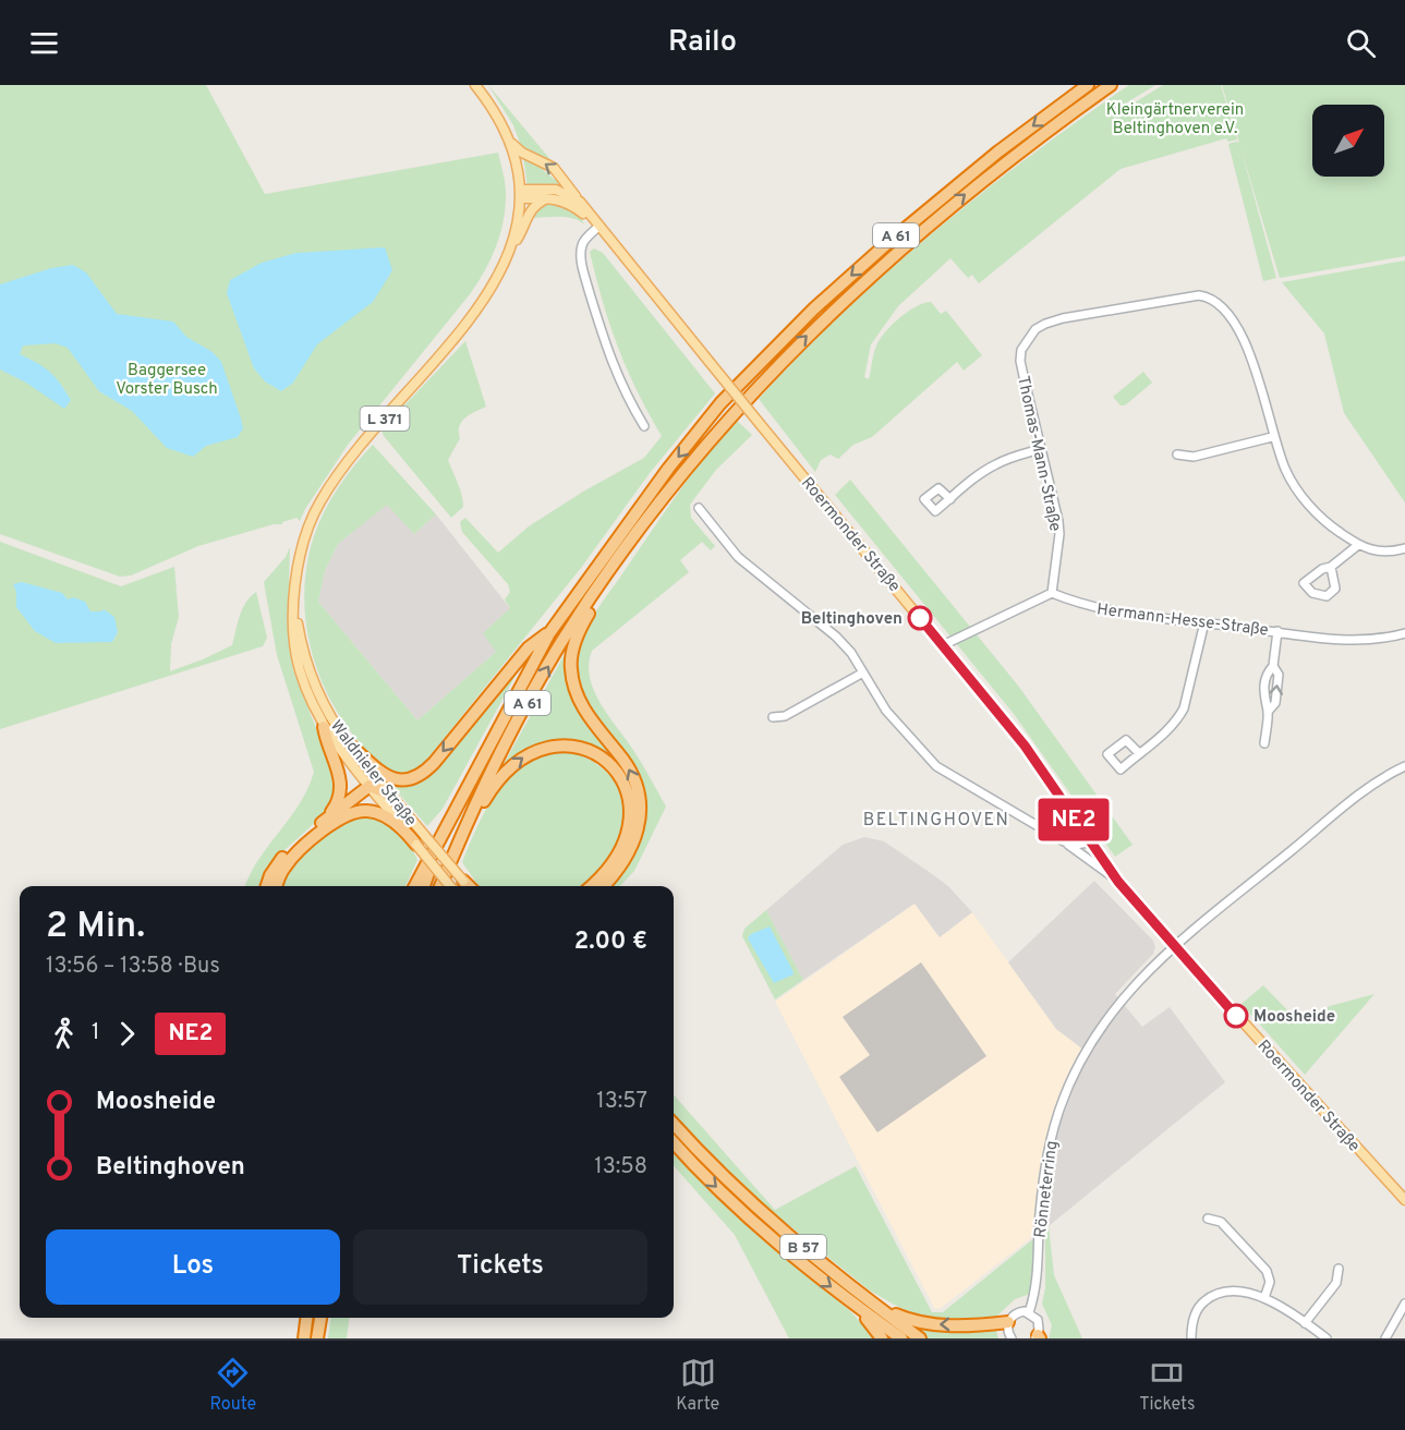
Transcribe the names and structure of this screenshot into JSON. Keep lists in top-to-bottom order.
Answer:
{
  "streets": {
    "highway": ["A 61", "B 57"],
    "main road": ["L 371", "Roermonder Straße", "Waldnieler Straße"],
    "street": ["Thomas-Mann-Straße", "Hermann-Hesse-Straße", "Rönneterring"]
  },
  "crossings": [
    ["L 371", "Roermonder Straße"],
    ["L 371", "Waldnieler Straße"],
    ["Thomas-Mann-Straße", "Hermann-Hesse-Straße"],
    ["Roermonder Straße", "Waldnieler Straße"],
    ["Roermonder Straße", "Rönneterring"]
  ],
  "districts": ["BELTINGHOVEN"],
  "parks": ["Kleingärtnerverein Beltinghoven e.V.", "Baggersee Vorster Busch"],
  "places": ["Beltinghoven", "Moosheide"],
  "lines": ["bus line NE2"],
  "north": "top right",
  "page": {
    "header": "Railo",
    "on_map": "NE2",
    "heading": ["2 Min.", "13:56 – 13:58 · Bus", "2.00 €"],
    "legs": ["1", "NE2"],
    "list": [
      {
        "name": "Moosheide",
        "value": "13:57"
      },
      {
        "name": "Beltinghoven",
        "value": "13:58"
      }
    ],
    "buttons": ["Los", "Tickets"],
    "tabs": ["Route", "Karte", "Tickets"]
  }
}
